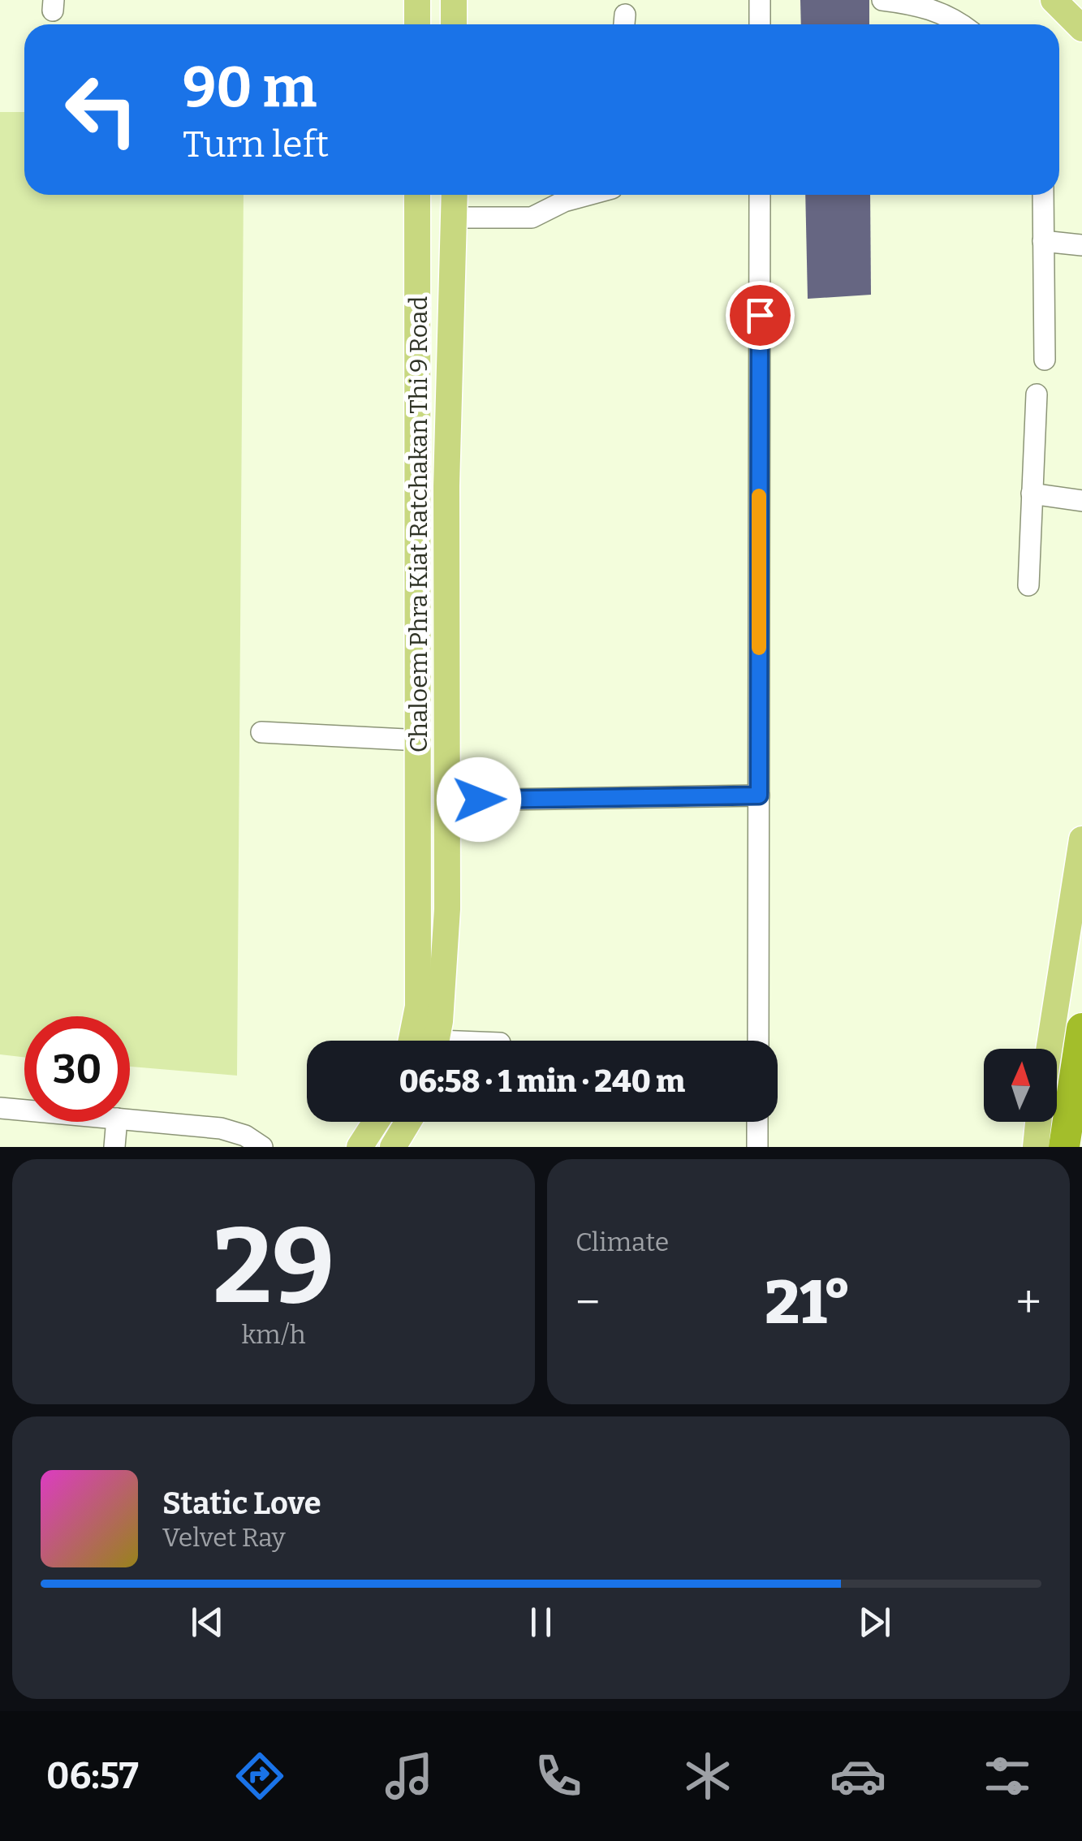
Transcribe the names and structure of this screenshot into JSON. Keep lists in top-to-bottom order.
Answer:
{
  "streets": {
    "main road": ["Chaloem Phra Kiat Ratchakan Thi 9 Road"]
  },
  "north": "top",
  "page": {
    "turn": ["90 m", "Turn left"],
    "limit": "30",
    "trip": "06:58 · 1 min · 240 m",
    "tile": [
      ["29", "km/h"],
      "Climate"
    ],
    "heat": ["−", "21°", "+"],
    "song": ["Static Love", "Velvet Ray"],
    "tabs": "06:57"
  }
}
